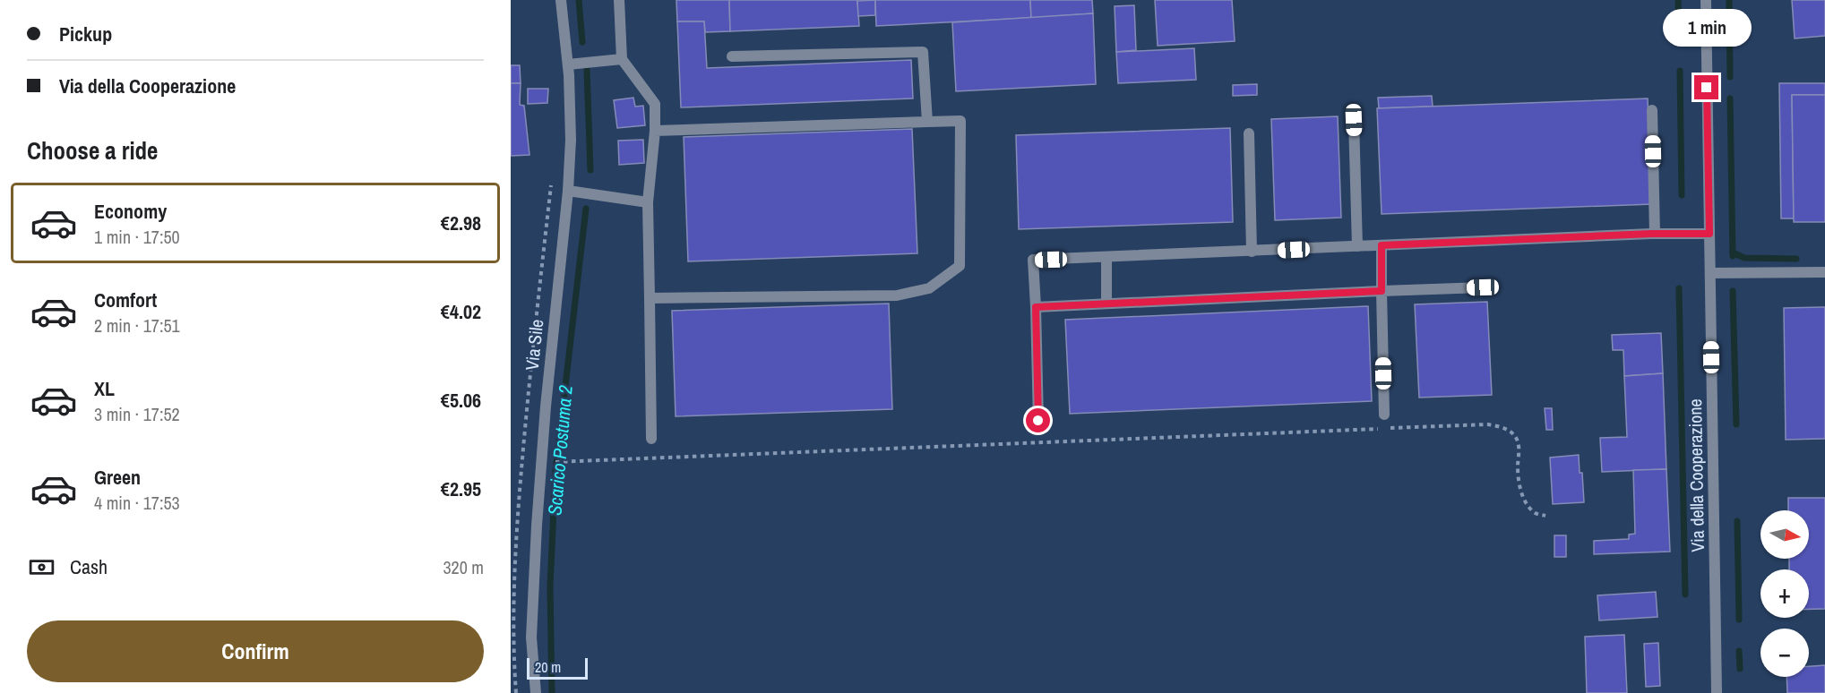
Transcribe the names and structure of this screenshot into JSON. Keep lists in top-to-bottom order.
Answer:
{
  "streets": {
    "street": ["Via Sile", "Via della Cooperazione"]
  },
  "water": ["Scarico Postuma 2"],
  "scale_bar": "20 m",
  "north": "right",
  "page": {
    "banner": ["Pickup", "Via della Cooperazione"],
    "bubble": "1 min",
    "heading": "Choose a ride",
    "list": [
      {
        "name": "Economy",
        "note": "1 min · 17:50",
        "value": "€2.98"
      },
      {
        "name": "Comfort",
        "note": "2 min · 17:51",
        "value": "€4.02"
      },
      {
        "name": "XL",
        "note": "3 min · 17:52",
        "value": "€5.06"
      },
      {
        "name": "Green",
        "note": "4 min · 17:53",
        "value": "€2.95"
      }
    ],
    "map_buttons": ["+", "−"],
    "pay": ["Cash", "320 m"],
    "buttons": "Confirm",
    "scale": "20 m"
  }
}
